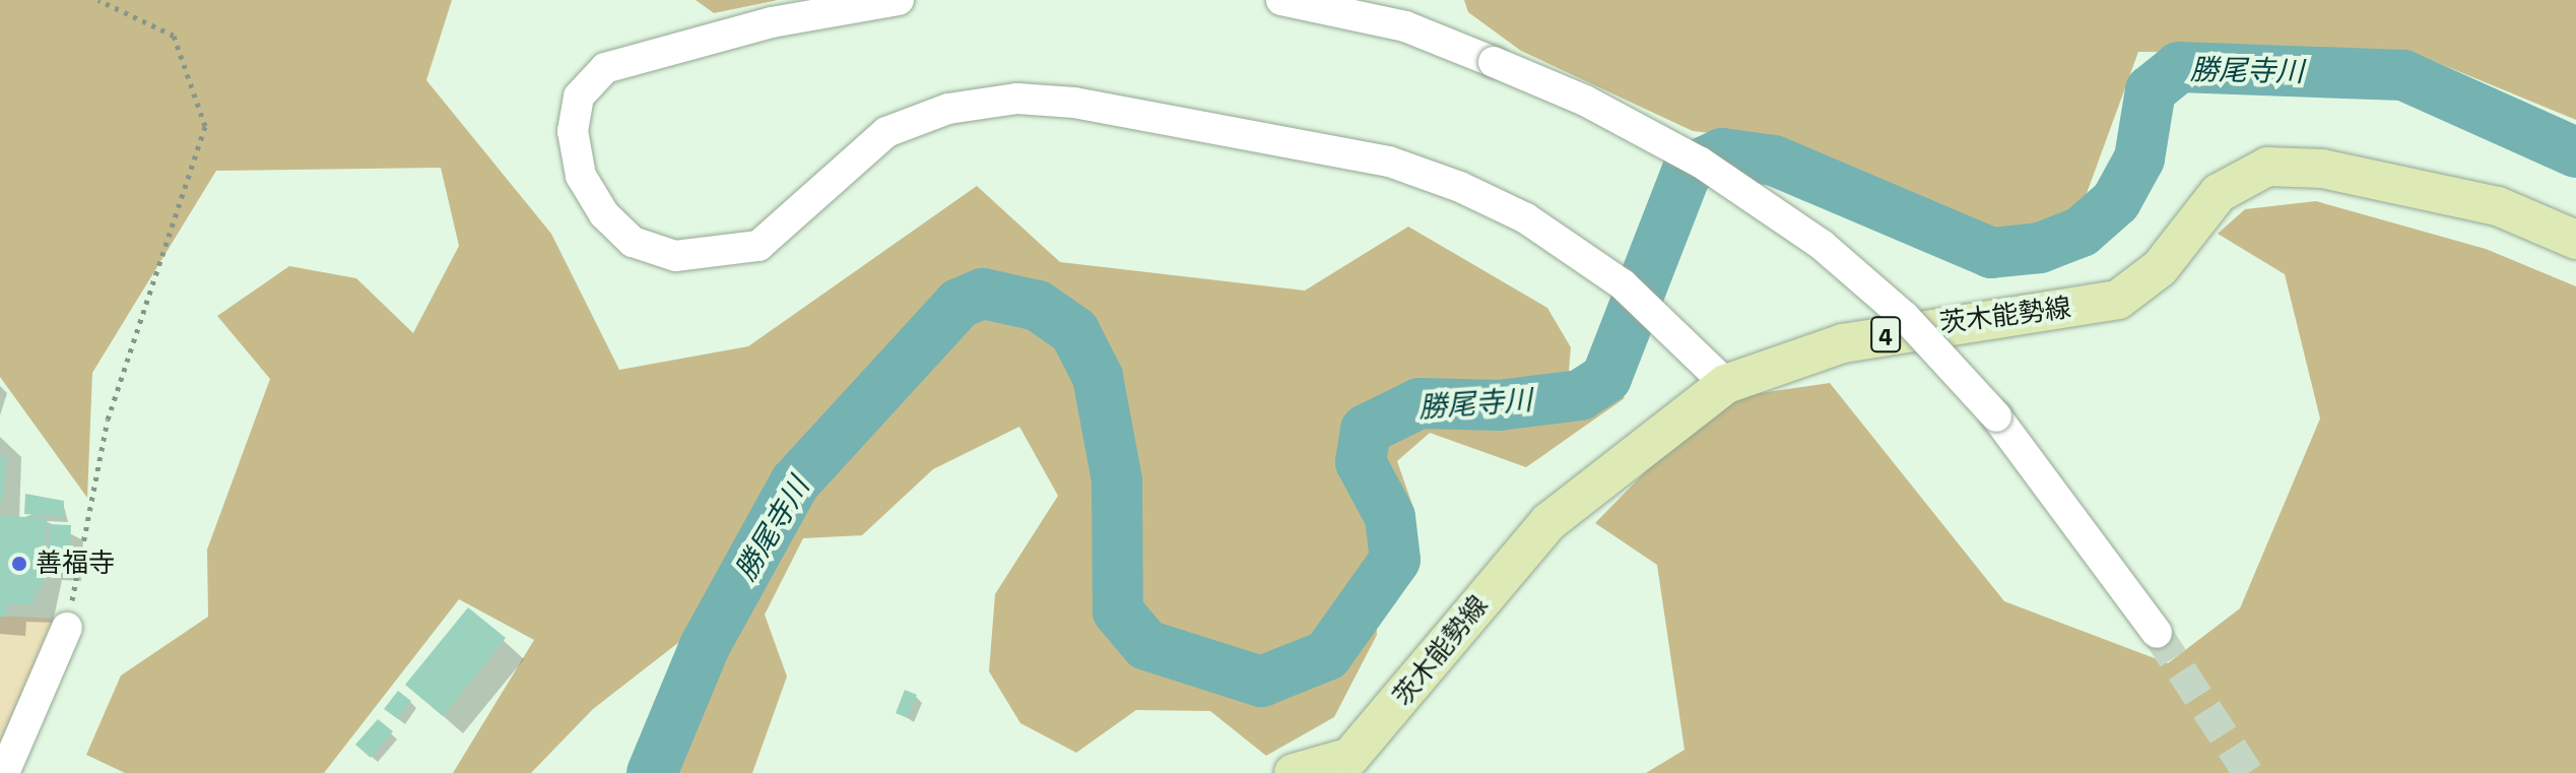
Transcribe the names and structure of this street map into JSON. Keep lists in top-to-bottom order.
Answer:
{
  "streets": {
    "main road": ["茨木能勢線", "4"]
  },
  "water": ["勝尾寺川"],
  "places": ["善福寺"]
}
